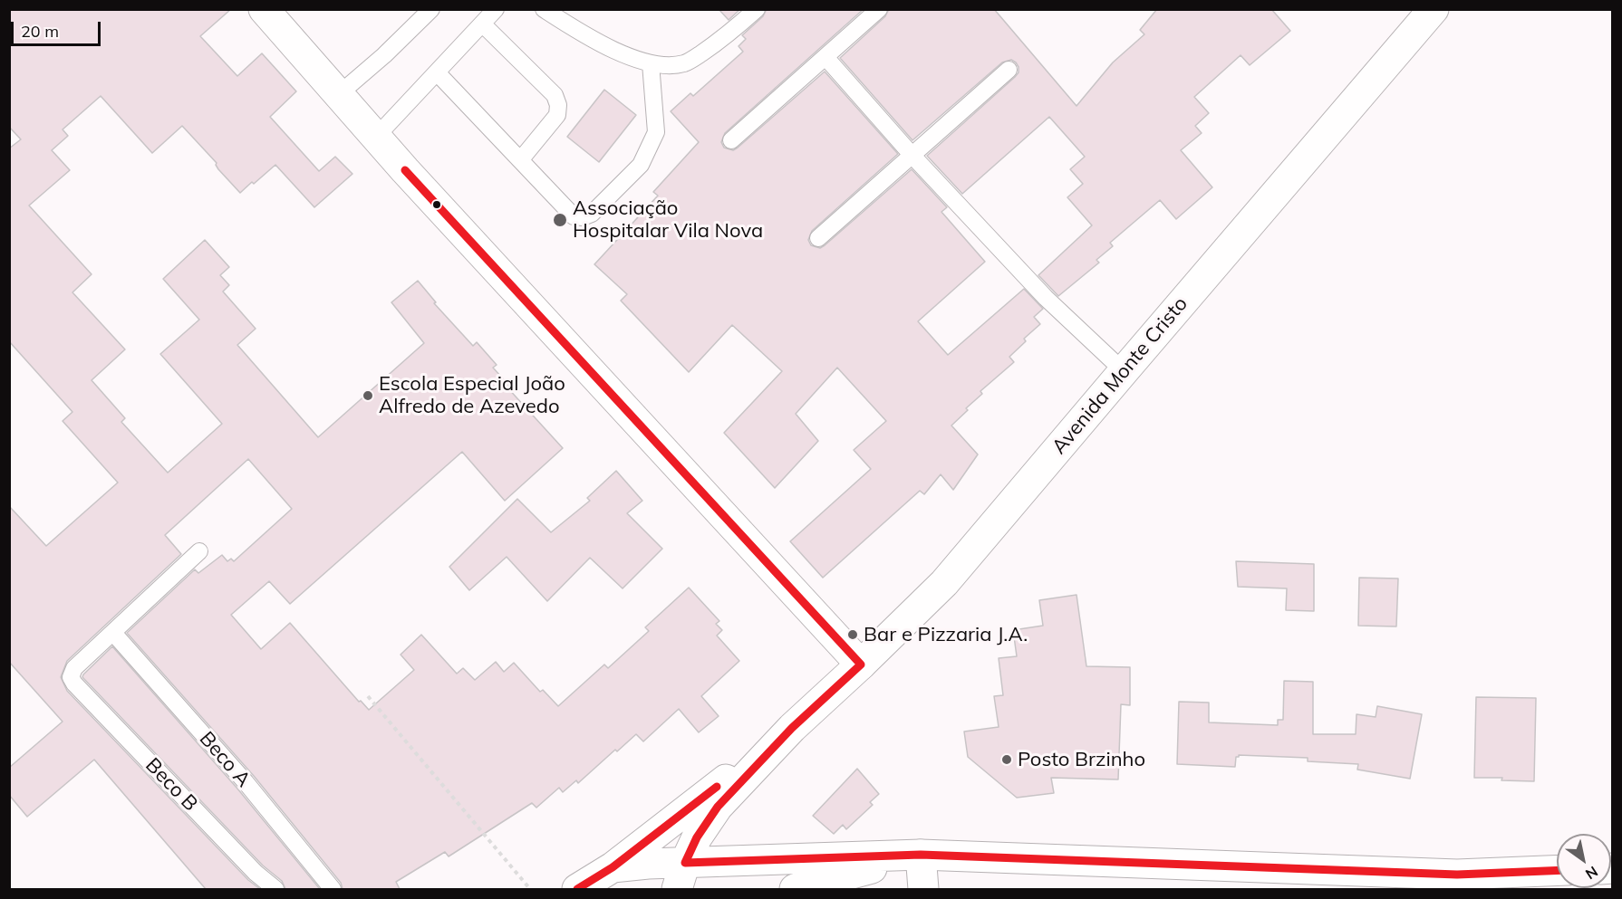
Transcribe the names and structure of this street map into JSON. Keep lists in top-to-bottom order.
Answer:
{
  "streets": {
    "main road": ["Avenida Monte Cristo"],
    "lane": ["Beco A", "Beco B"]
  },
  "crossings": [
    ["Beco A", "Beco B"]
  ],
  "places": [
    "Associação Hospitalar Vila Nova",
    "Escola Especial João Alfredo de Azevedo",
    "Bar e Pizzaria J.A.",
    "Posto Brzinho"
  ],
  "scale_bar": "20 m",
  "north": "bottom right"
}
